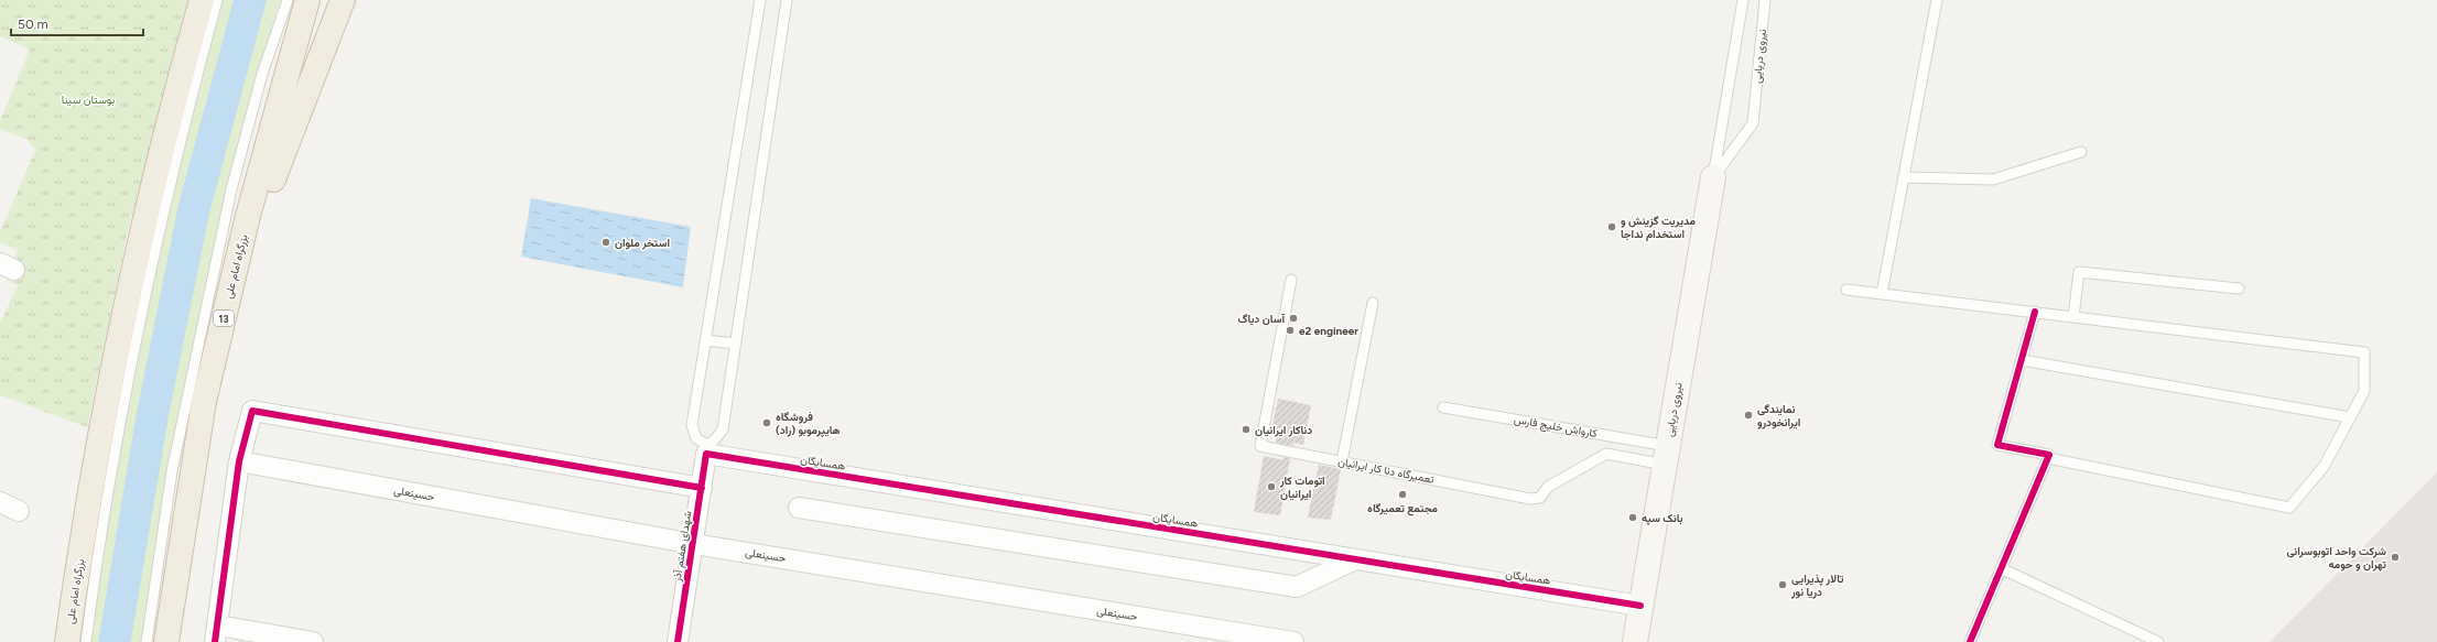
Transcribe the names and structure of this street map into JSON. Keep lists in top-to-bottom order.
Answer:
{
  "streets": {
    "highway": ["بزرگراه امام علی", "13"],
    "main road": ["نیروی دریایی"],
    "street": ["همسایگان", "حسینعلی", "شهدای هفتم آذر"],
    "lane": ["کارواش خلیج فارس", "تعمیرگاه دنا کار ایرانیان"]
  },
  "crossings": [
    ["نیروی دریایی", "کارواش خلیج فارس"],
    ["نیروی دریایی", "همسایگان"],
    ["نیروی دریایی", "تعمیرگاه دنا کار ایرانیان"],
    ["کارواش خلیج فارس", "تعمیرگاه دنا کار ایرانیان"],
    ["همسایگان", "شهدای هفتم آذر"],
    ["حسینعلی", "شهدای هفتم آذر"]
  ],
  "parks": ["بوستان سینا"],
  "places": [
    "مدیریت گزینش و استخدام نداجا",
    "استخر ملوان",
    "آسان دیاگ",
    "e2 engineer",
    "نمایندگی ایرانخودرو",
    "فروشگاه هایپرموبو (راد)",
    "دناکار ایرانیان",
    "اتومات کار ایرانیان",
    "مجتمع تعمیرگاه",
    "بانک سپه",
    "شرکت واحد اتوبوسرانی تهران و حومه",
    "تالار پذیرایی دریا نور"
  ],
  "scale_bar": "50 m"
}
